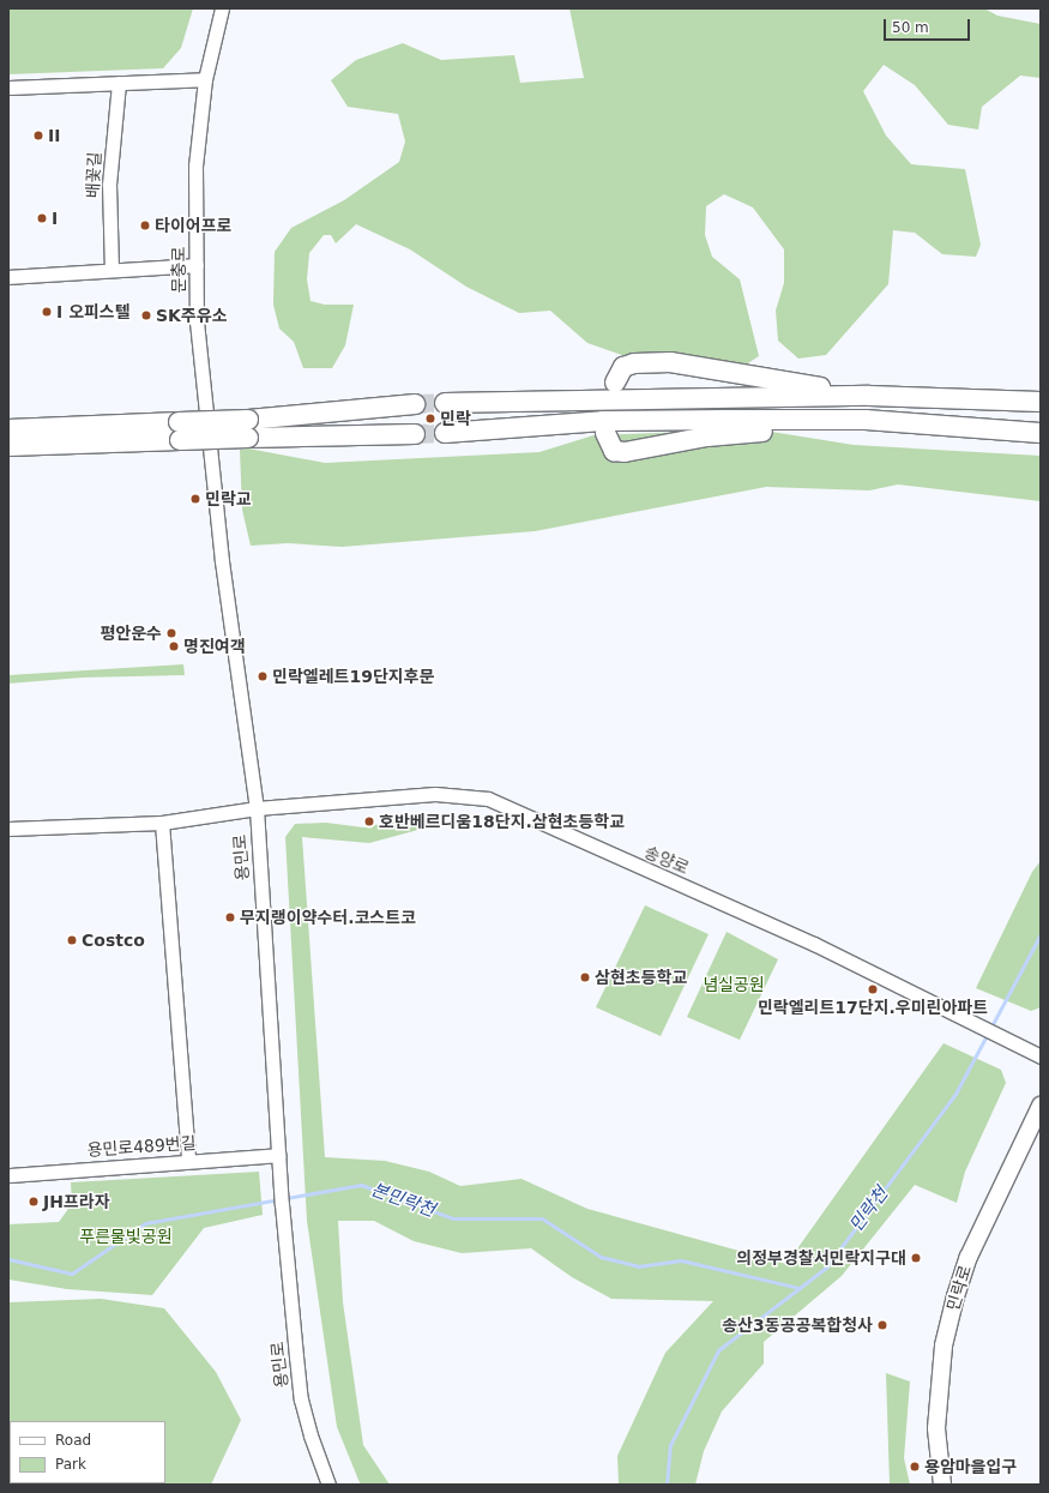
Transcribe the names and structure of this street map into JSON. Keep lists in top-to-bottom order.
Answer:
{
  "streets": {
    "main road": ["민락로"],
    "street": [
      "배꽃길",
      "문충로",
      "용민로",
      "송양로",
      "용민로489번길"
    ]
  },
  "crossings": [
    ["문충로", "용민로"],
    ["용민로", "송양로"],
    ["용민로", "용민로489번길"]
  ],
  "water": ["본민락천", "민락천"],
  "parks": ["념실공원", "푸른물빛공원"],
  "places": [
    "II",
    "I",
    "타이어프로",
    "I 오피스텔",
    "SK주유소",
    "민락",
    "민락교",
    "평안운수",
    "명진여객",
    "민락엘레트19단지후문",
    "호반베르디움18단지.삼현초등학교",
    "무지랭이약수터.코스트코",
    "Costco",
    "삼현초등학교",
    "민락엘리트17단지.우미린아파트",
    "JH프라자",
    "의정부경찰서민락지구대",
    "송산3동공공복합청사",
    "용암마을입구"
  ],
  "legend": ["Road", "Park"],
  "scale_bar": "50 m"
}
